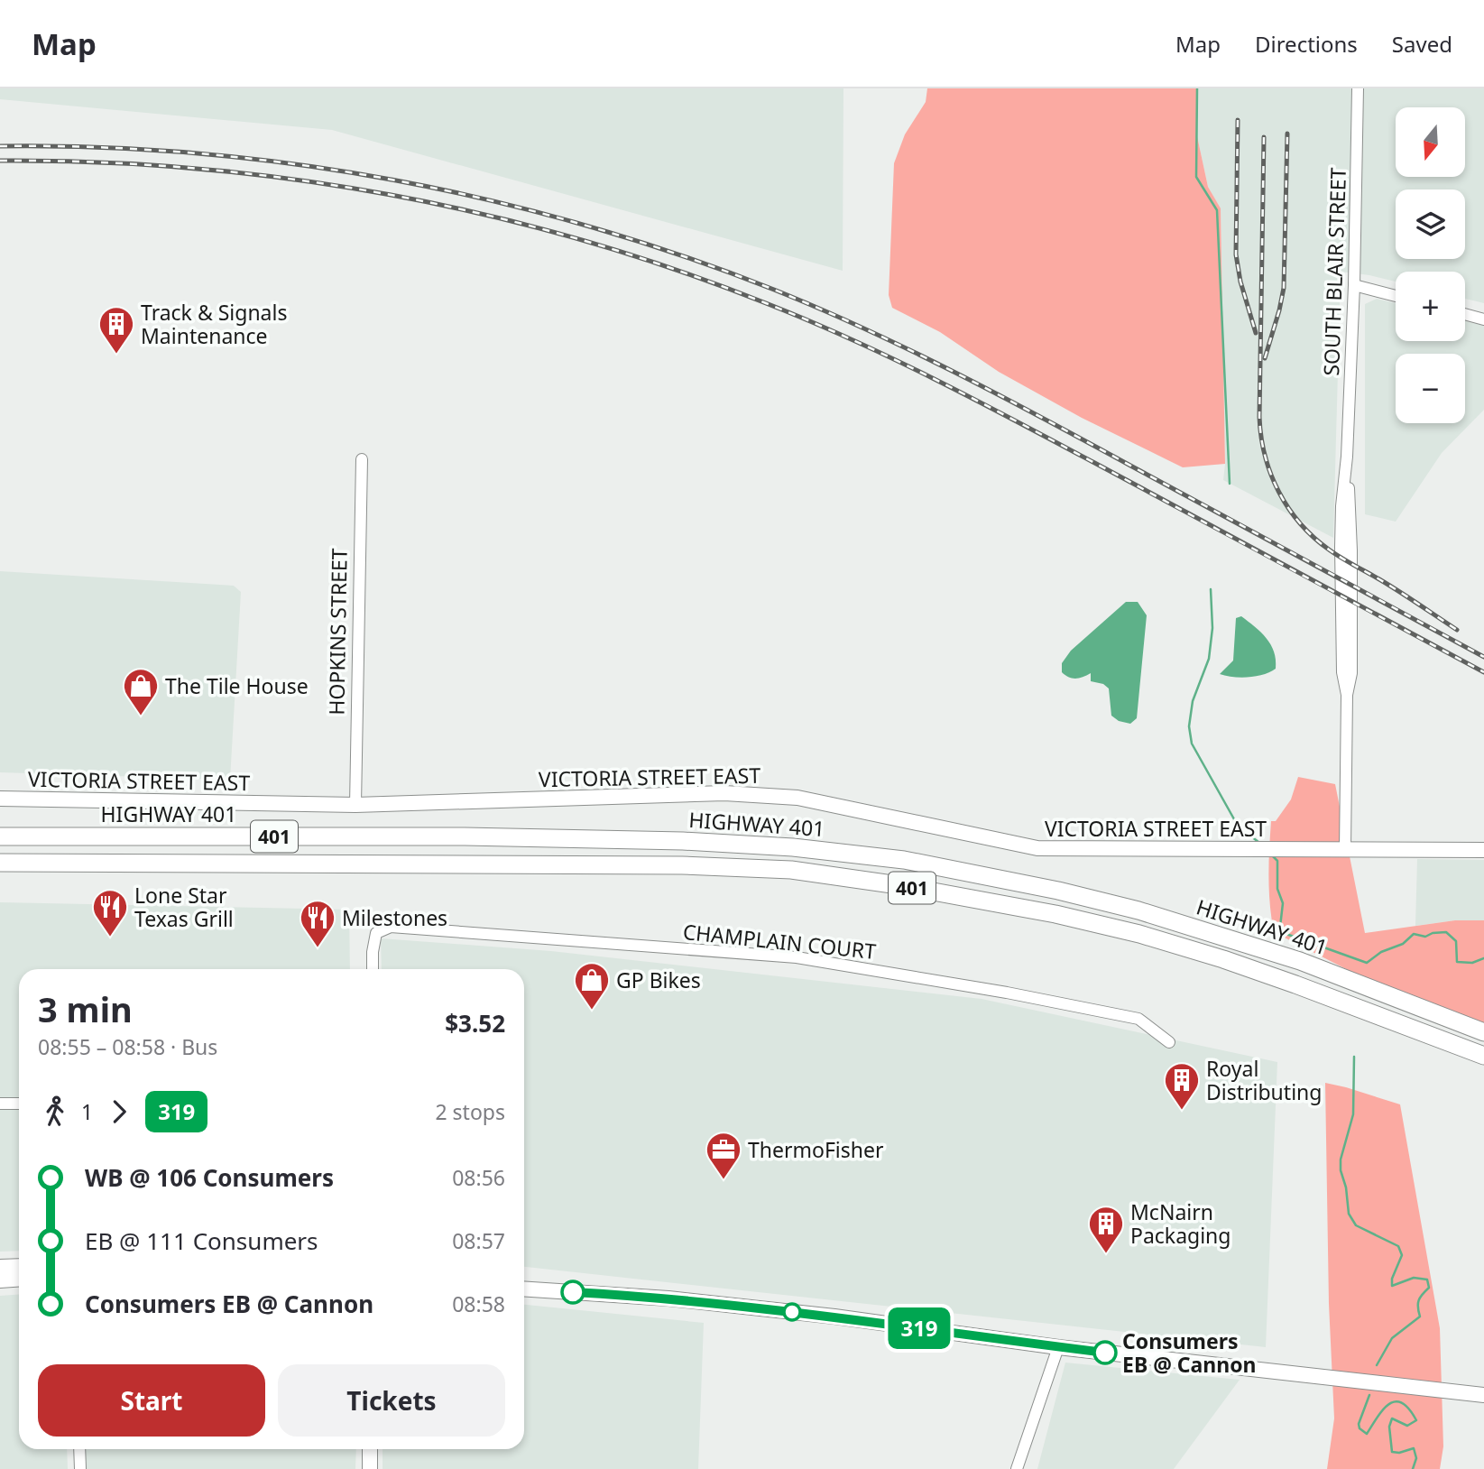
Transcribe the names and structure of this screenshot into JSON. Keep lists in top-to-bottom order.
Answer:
{
  "streets": {
    "highway": ["HIGHWAY 401", "401"],
    "main road": ["VICTORIA STREET EAST"],
    "street": ["SOUTH BLAIR STREET", "HOPKINS STREET", "CHAMPLAIN COURT"]
  },
  "crossings": [
    ["SOUTH BLAIR STREET", "VICTORIA STREET EAST"],
    ["HOPKINS STREET", "VICTORIA STREET EAST"]
  ],
  "places": {
    "building": ["Track & Signals Maintenance", "Royal Distributing", "McNairn Packaging"],
    "shop": ["The Tile House", "GP Bikes"],
    "restaurant": ["Lone Star Texas Grill", "Milestones"],
    "office": ["ThermoFisher"],
    "other": ["Consumers EB @ Cannon"]
  },
  "lines": ["bus line 319"],
  "north": "bottom",
  "page": {
    "header": "Map",
    "nav": ["Map", "Directions", "Saved"],
    "on_map": "319",
    "map_buttons": ["+", "−"],
    "heading": ["3 min", "08:55 – 08:58 · Bus", "$3.52"],
    "legs": ["1", "319", "2 stops"],
    "list": [
      {
        "name": "WB @ 106 Consumers",
        "value": "08:56"
      },
      {
        "name": "EB @ 111 Consumers",
        "value": "08:57"
      },
      {
        "name": "Consumers EB @ Cannon",
        "value": "08:58"
      }
    ],
    "buttons": ["Start", "Tickets"]
  }
}
